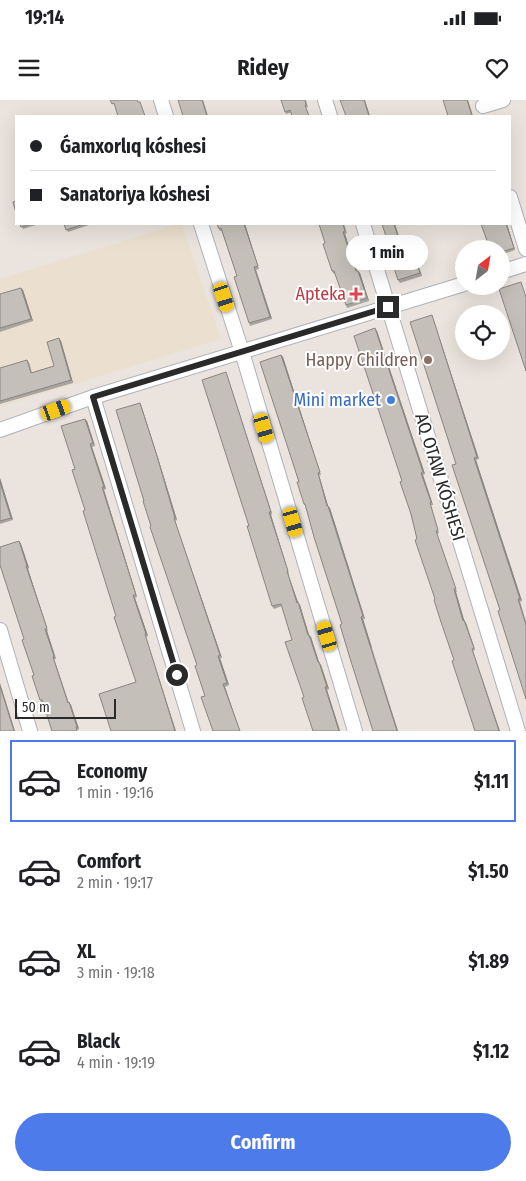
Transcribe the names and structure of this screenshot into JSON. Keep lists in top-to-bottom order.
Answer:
{
  "streets": {
    "street": ["AQ OTAW KÓSHESI"]
  },
  "places": {
    "health": ["Apteka"],
    "other": ["Happy Children", "Mini market"]
  },
  "scale_bar": "50 m",
  "north": "top right",
  "page": {
    "status": "19:14",
    "header": "Ridey",
    "banner": ["Ǵamxorlıq kóshesi", "Sanatoriya kóshesi"],
    "bubble": "1 min",
    "scale": "50 m",
    "list": [
      {
        "name": "Economy",
        "note": "1 min · 19:16",
        "value": "$1.11"
      },
      {
        "name": "Comfort",
        "note": "2 min · 19:17",
        "value": "$1.50"
      },
      {
        "name": "XL",
        "note": "3 min · 19:18",
        "value": "$1.89"
      },
      {
        "name": "Black",
        "note": "4 min · 19:19",
        "value": "$1.12"
      }
    ],
    "buttons": "Confirm"
  }
}
